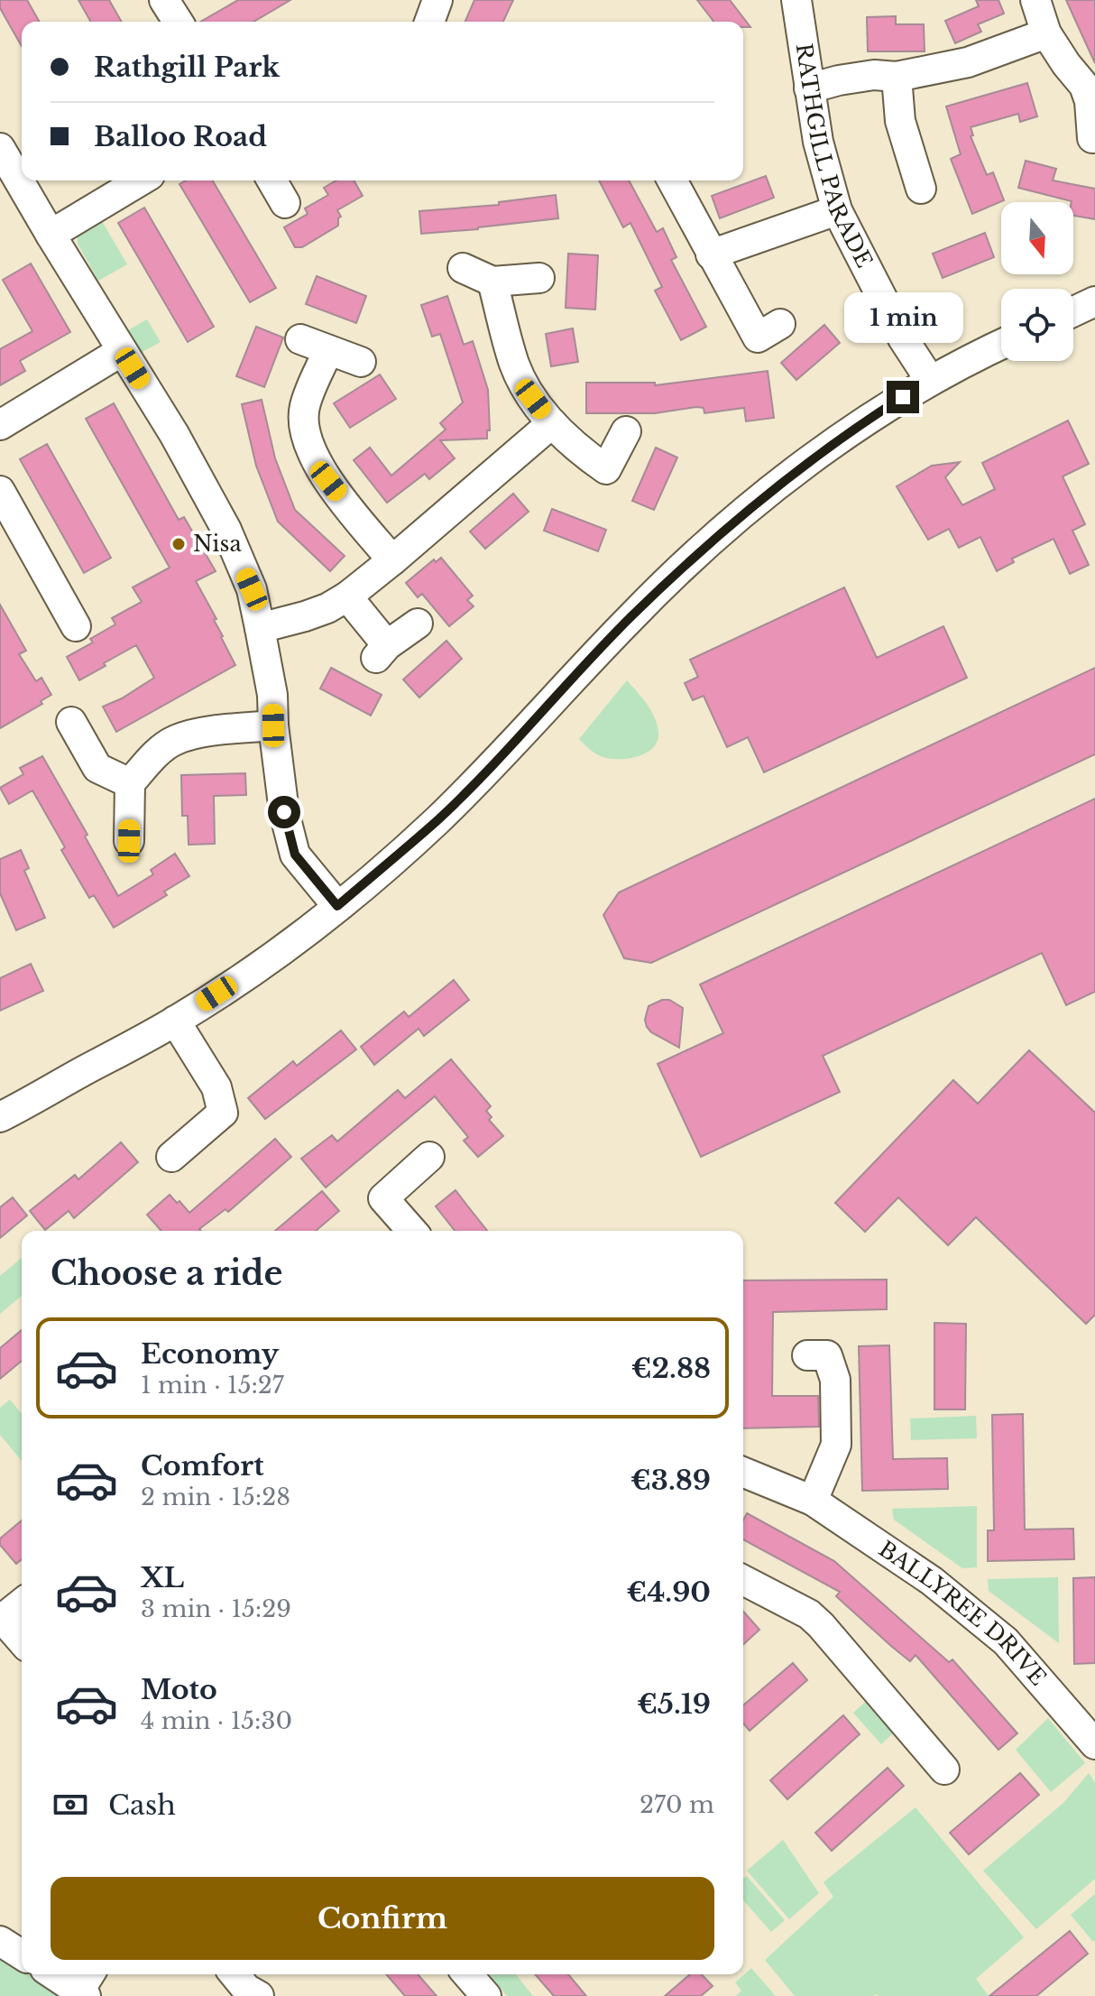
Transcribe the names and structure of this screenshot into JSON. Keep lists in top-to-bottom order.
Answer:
{
  "streets": {
    "street": ["RATHGILL PARADE", "BALLYREE DRIVE"]
  },
  "places": ["Nisa"],
  "north": "bottom",
  "page": {
    "banner": ["Rathgill Park", "Balloo Road"],
    "bubble": "1 min",
    "heading": "Choose a ride",
    "list": [
      {
        "name": "Economy",
        "note": "1 min · 15:27",
        "value": "€2.88"
      },
      {
        "name": "Comfort",
        "note": "2 min · 15:28",
        "value": "€3.89"
      },
      {
        "name": "XL",
        "note": "3 min · 15:29",
        "value": "€4.90"
      },
      {
        "name": "Moto",
        "note": "4 min · 15:30",
        "value": "€5.19"
      }
    ],
    "pay": ["Cash", "270 m"],
    "buttons": "Confirm"
  }
}
